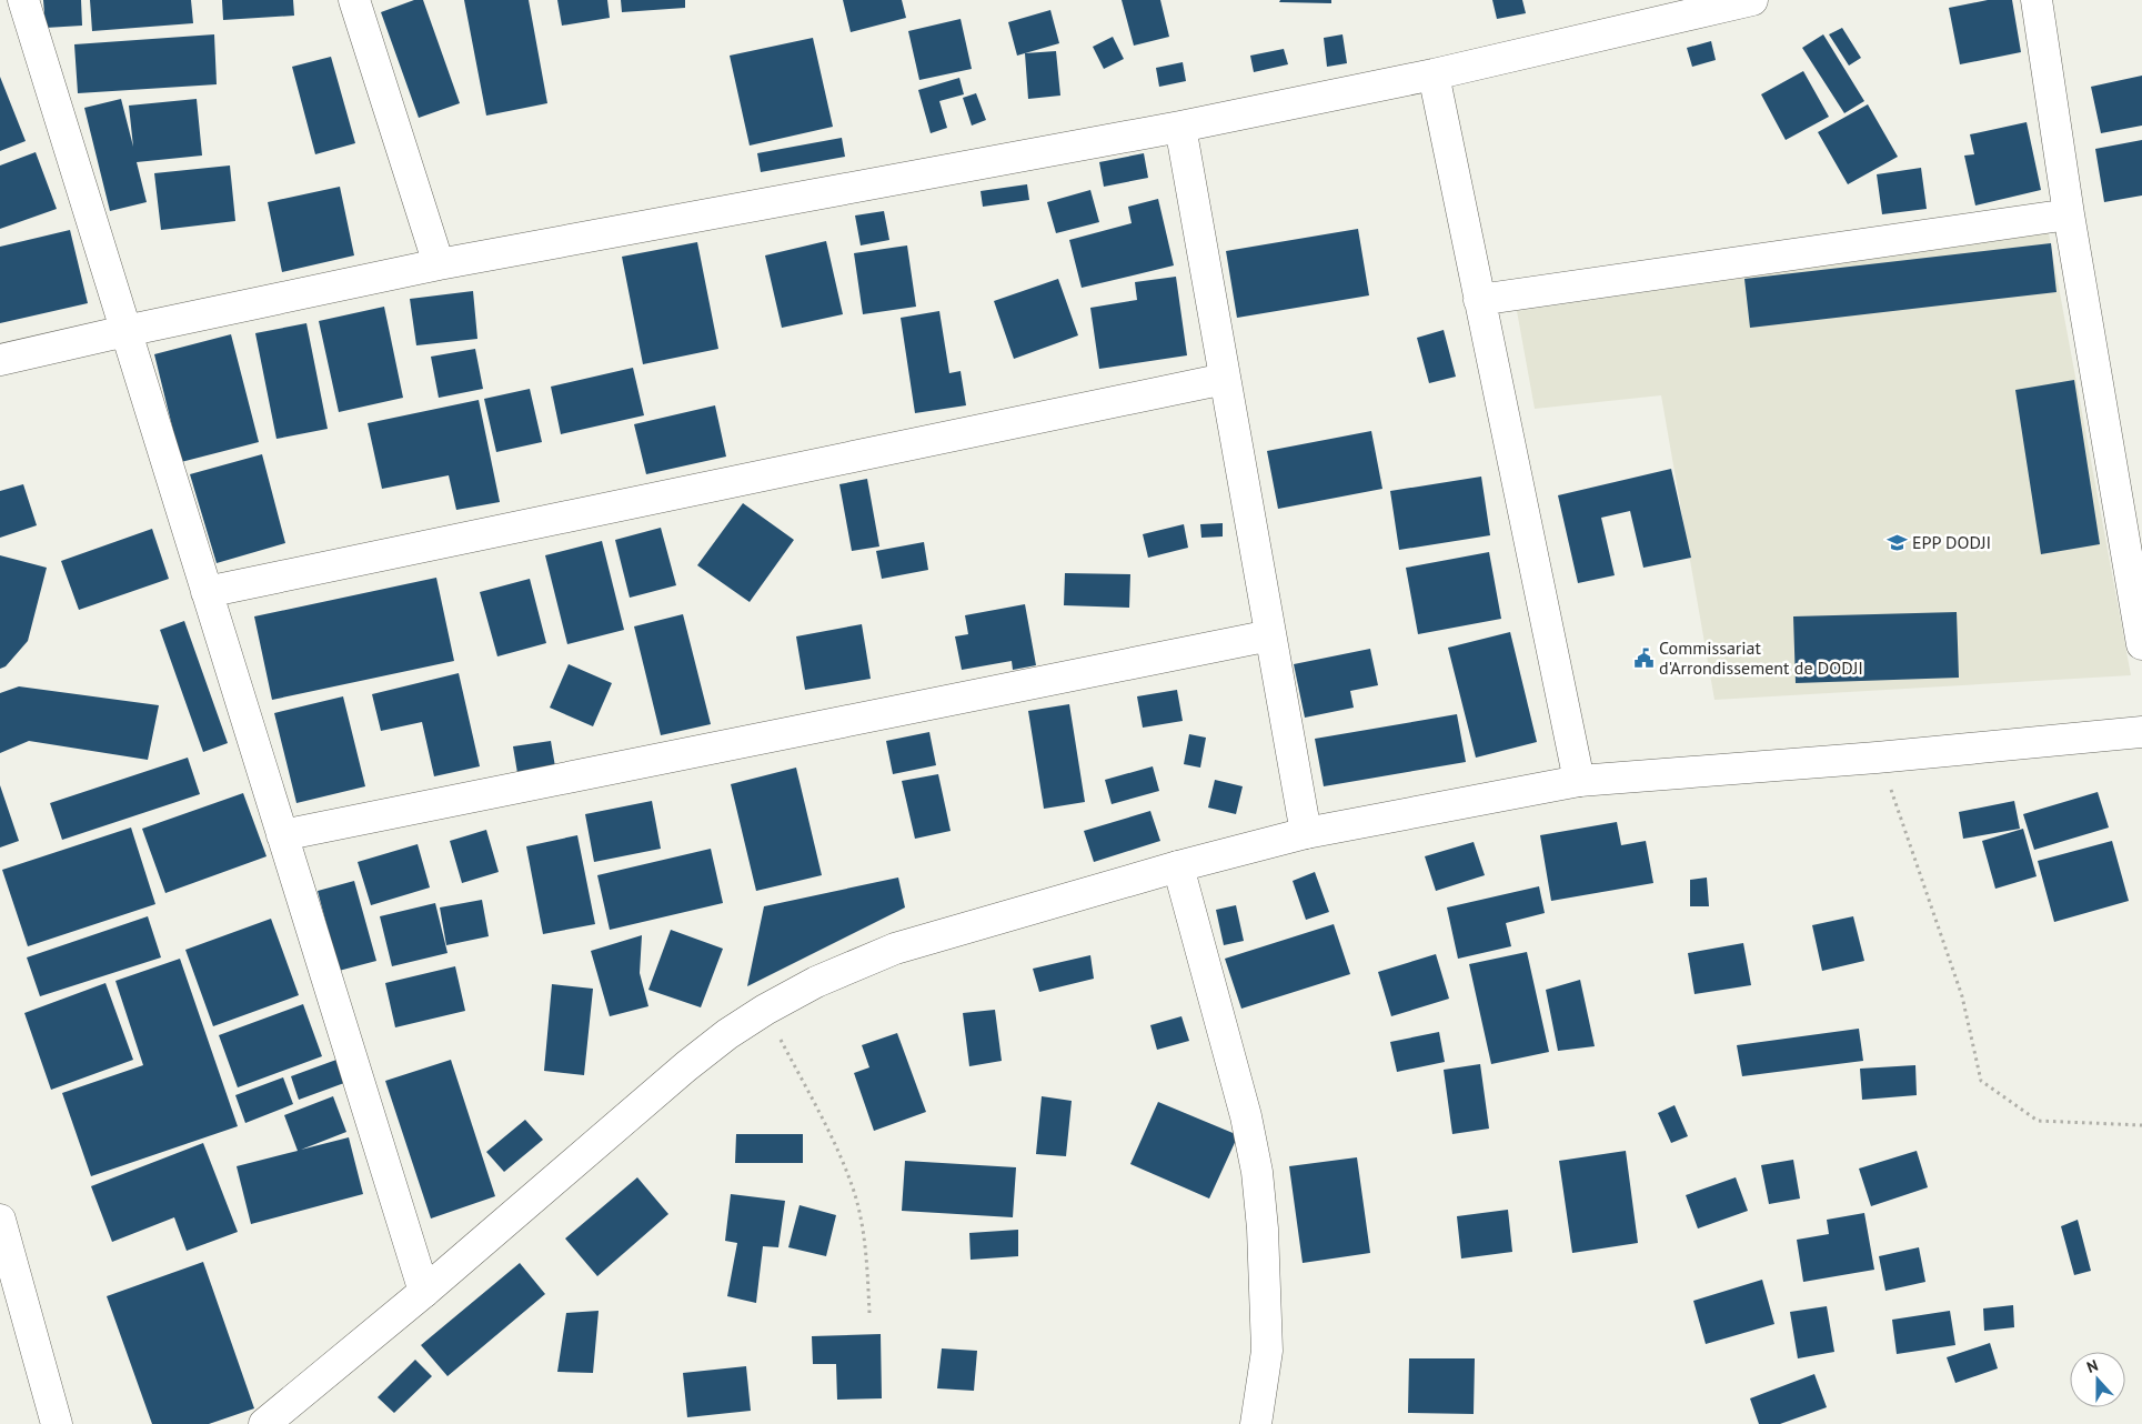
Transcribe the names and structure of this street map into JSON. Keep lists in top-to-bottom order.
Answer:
{
  "places": {
    "school or university": ["EPP DODJI"],
    "public building": ["Commissariat d'Arrondissement de DODJI"]
  },
  "north": "top"
}
